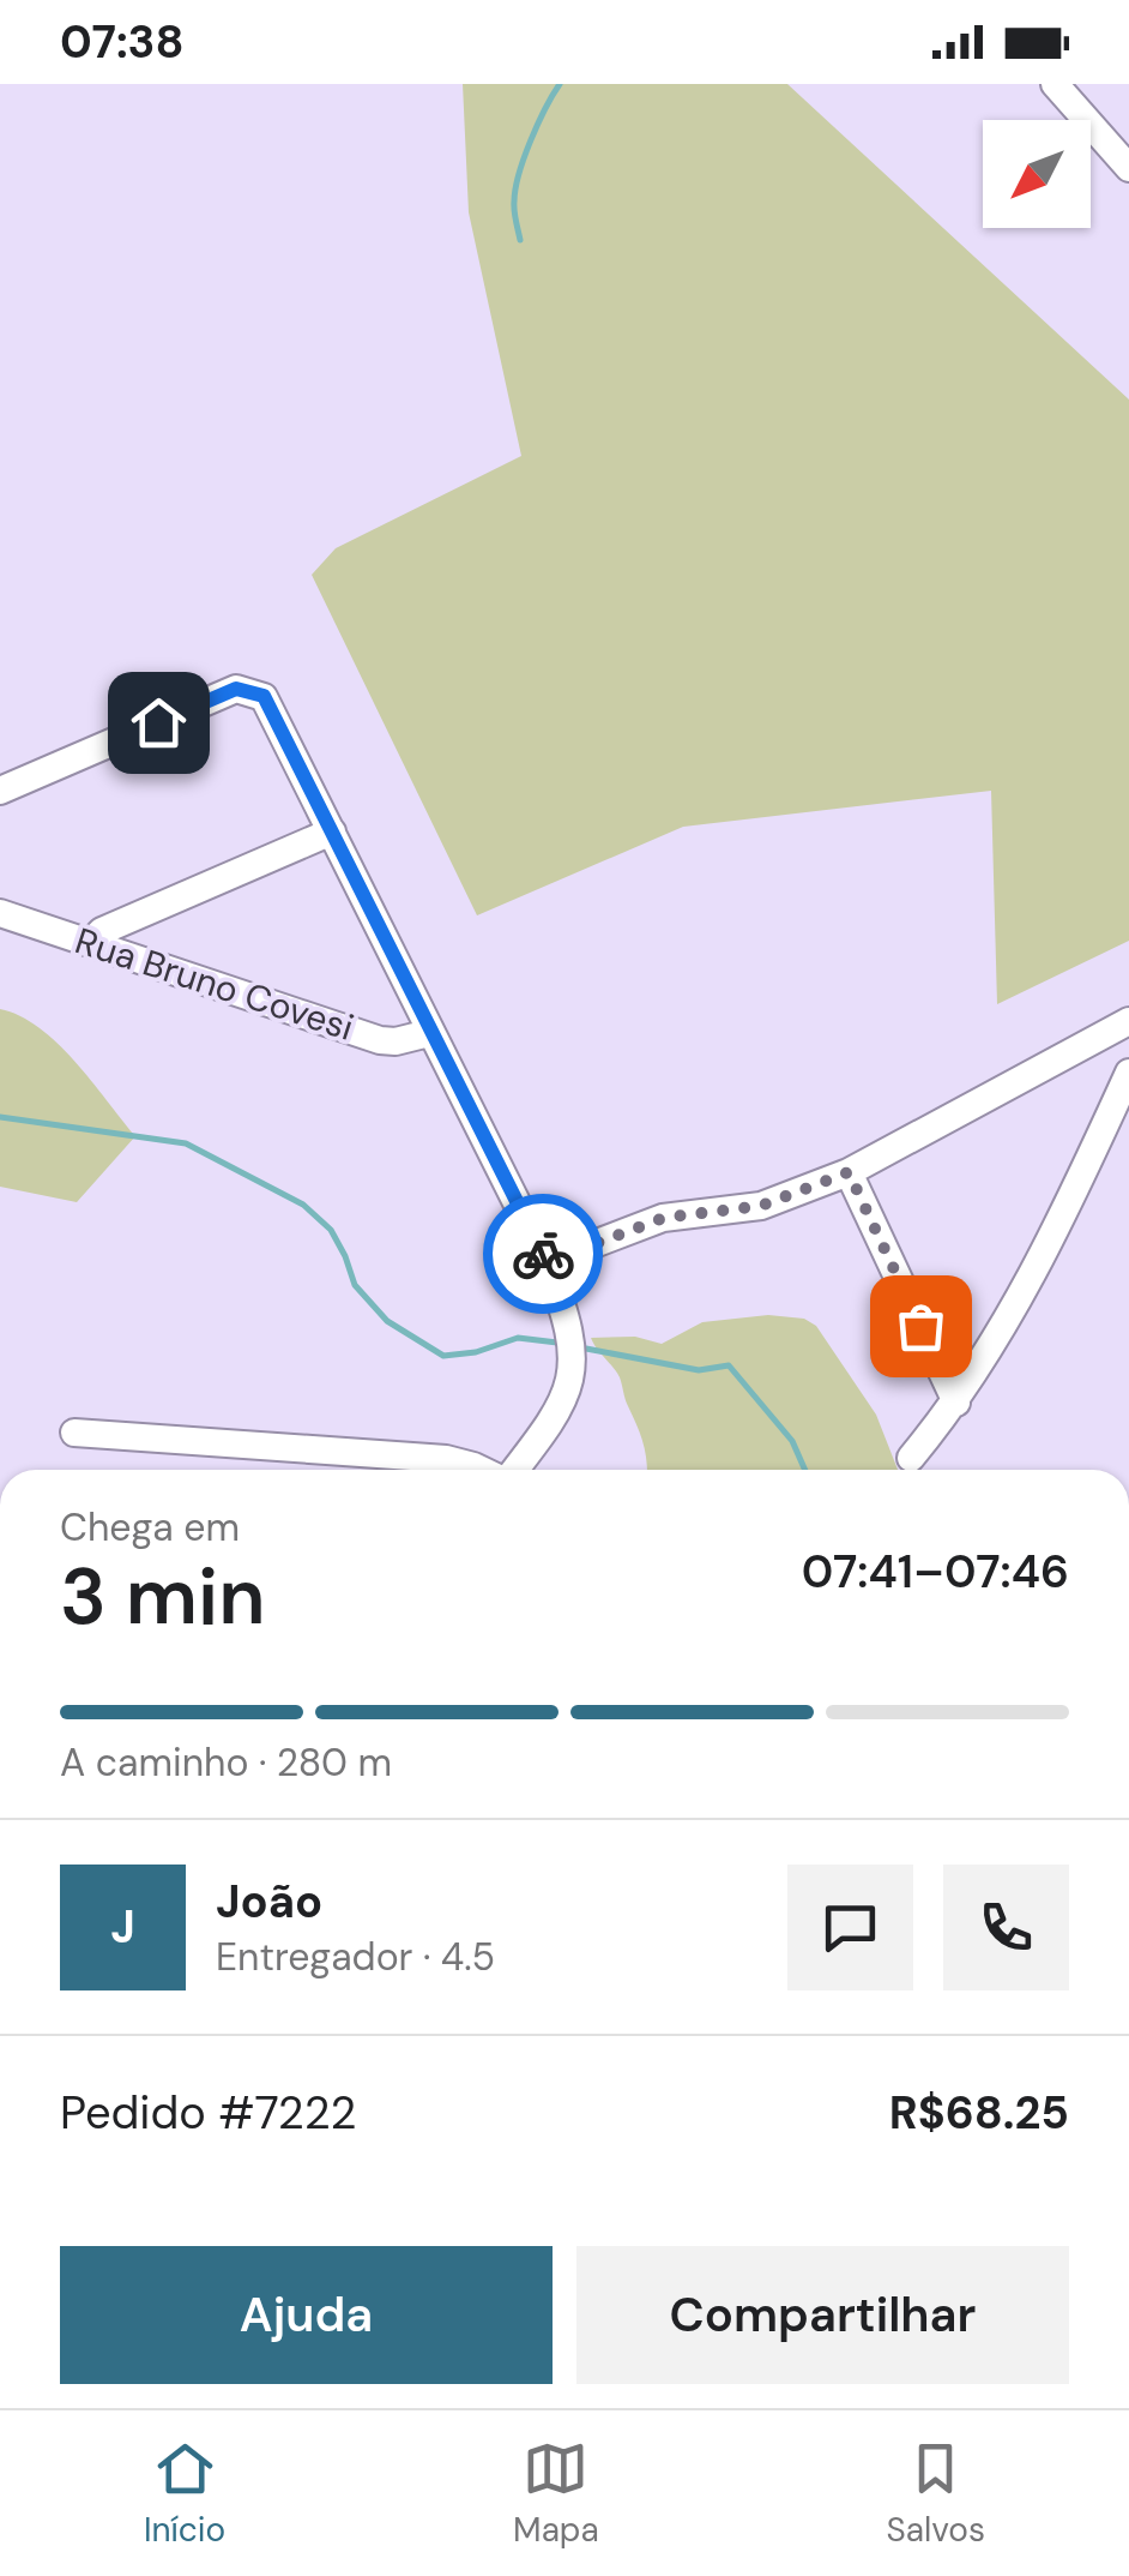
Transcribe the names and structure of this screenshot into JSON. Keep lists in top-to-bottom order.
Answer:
{
  "streets": {
    "street": ["Rua Bruno Covesi"]
  },
  "north": "bottom left",
  "page": {
    "status": "07:38",
    "heading": ["3 min", "Chega em", "07:41–07:46"],
    "panel": [
      "João",
      "Entregador · 4.5",
      "Pedido #7222",
      "R$68.25"
    ],
    "bar": "A caminho · 280 m",
    "round": "J",
    "buttons": ["Ajuda", "Compartilhar"],
    "tabs": ["Início", "Mapa", "Salvos"]
  }
}
